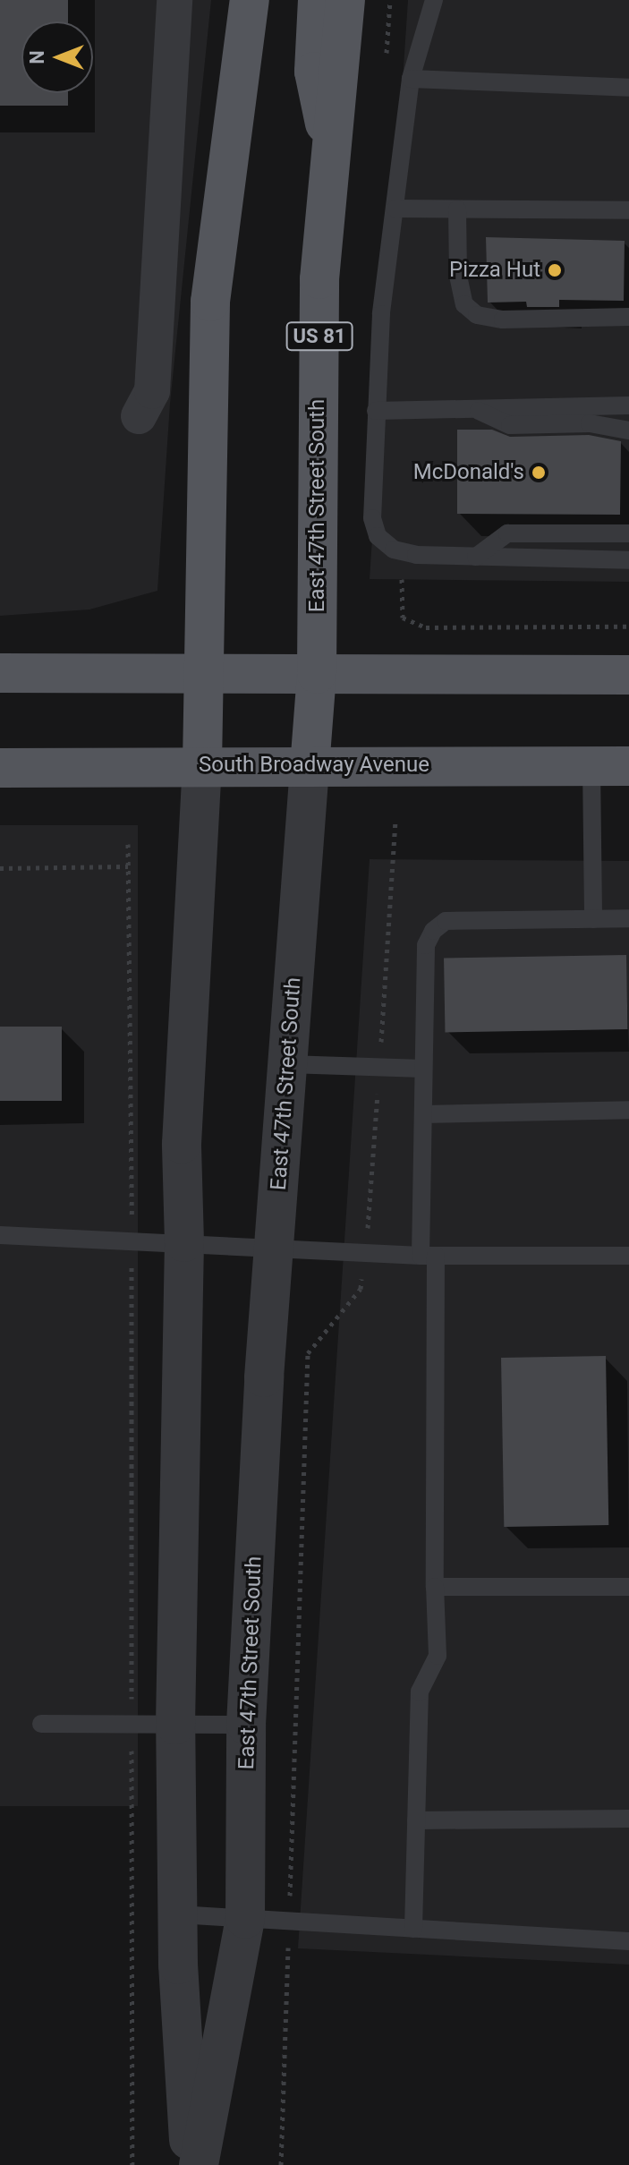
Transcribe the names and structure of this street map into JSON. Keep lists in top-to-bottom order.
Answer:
{
  "streets": {
    "main road": ["US 81", "East 47th Street South", "South Broadway Avenue"]
  },
  "crossings": [
    ["East 47th Street South", "South Broadway Avenue"]
  ],
  "places": ["Pizza Hut", "McDonald's"],
  "north": "left"
}
